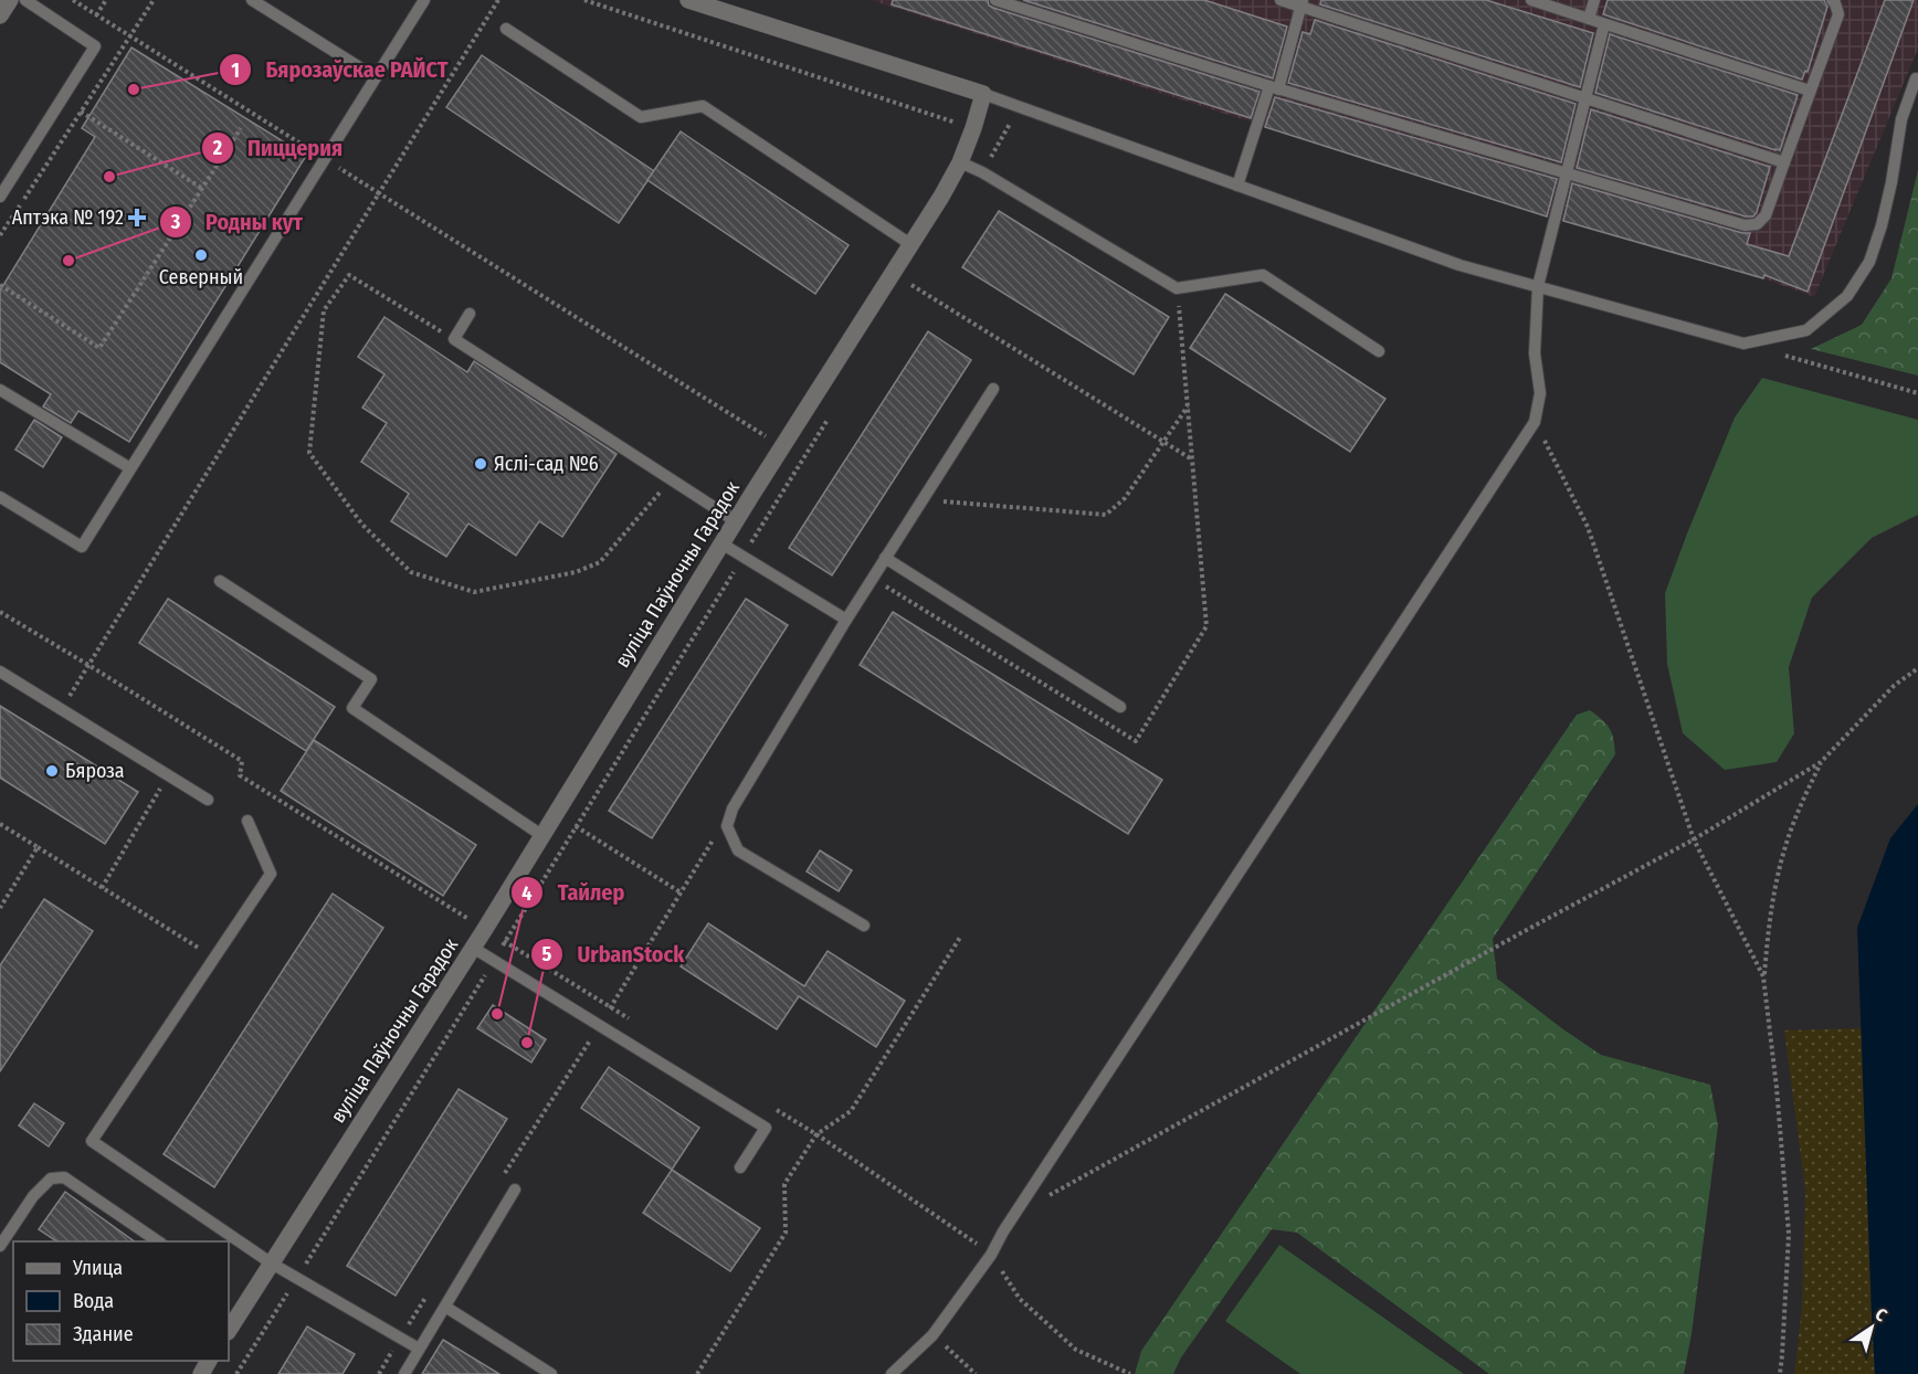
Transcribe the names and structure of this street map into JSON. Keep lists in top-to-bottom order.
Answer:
{
  "streets": {
    "street": ["вуліца Паўночны Гарадок"]
  },
  "places": {
    "other": [
      "Бярозаўскае РАЙСТ",
      "Пиццерия",
      "Северный",
      "Родны кут",
      "Яслі-сад №6",
      "Бяроза",
      "Тайлер",
      "UrbanStock"
    ],
    "health": ["Аптэка № 192"]
  },
  "legend": ["Улица", "Вода", "Здание"],
  "north": "top right"
}
